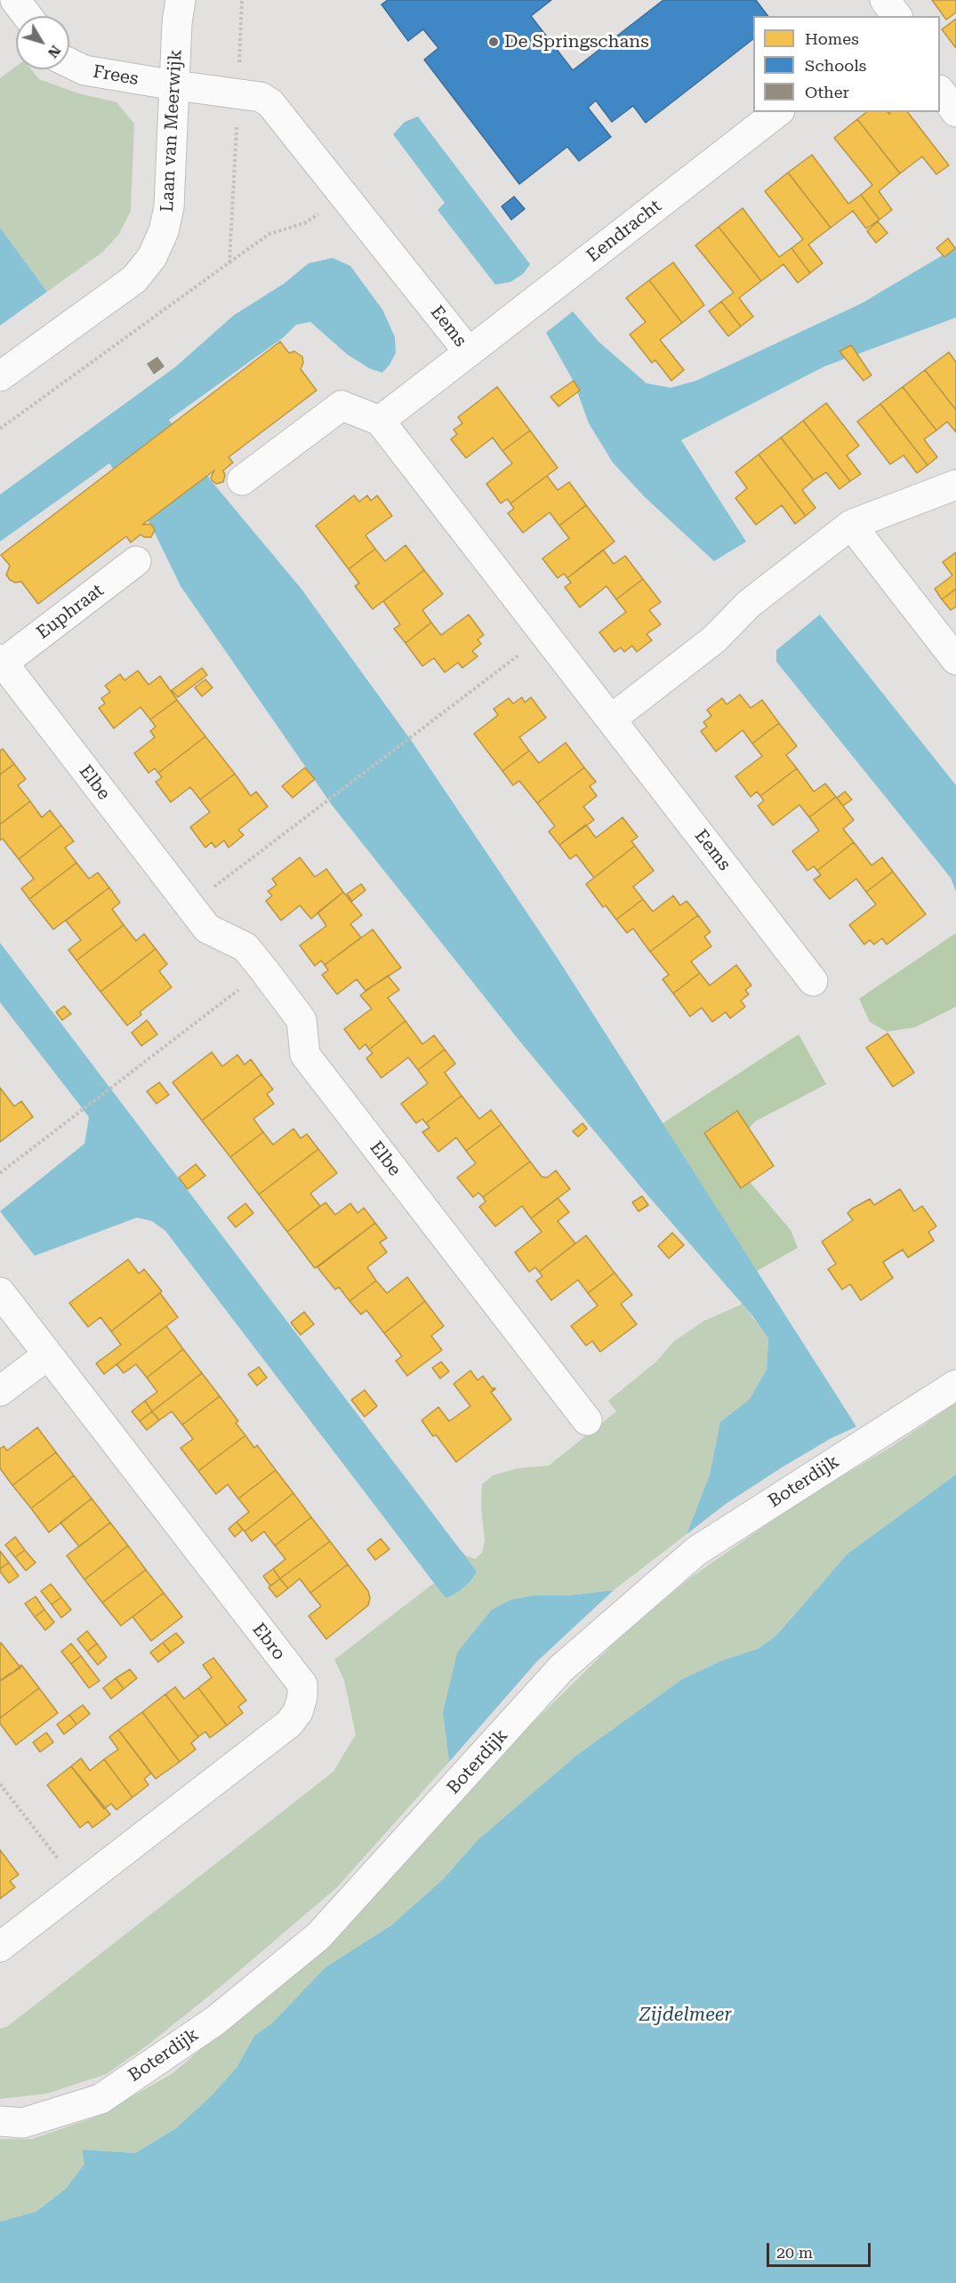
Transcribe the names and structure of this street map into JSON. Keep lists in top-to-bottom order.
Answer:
{
  "streets": {
    "street": [
      "Frees",
      "Laan van Meerwijk",
      "Eendracht",
      "Eems",
      "Euphraat",
      "Elbe",
      "Boterdijk",
      "Ebro"
    ]
  },
  "crossings": [
    ["Frees", "Laan van Meerwijk"],
    ["Frees", "Eems"],
    ["Laan van Meerwijk", "Eems"],
    ["Eendracht", "Eems"],
    ["Euphraat", "Elbe"]
  ],
  "water": ["Zijdelmeer"],
  "places": ["De Springschans"],
  "legend": ["Homes", "Schools", "Other"],
  "scale_bar": "20 m",
  "north": "bottom right"
}
